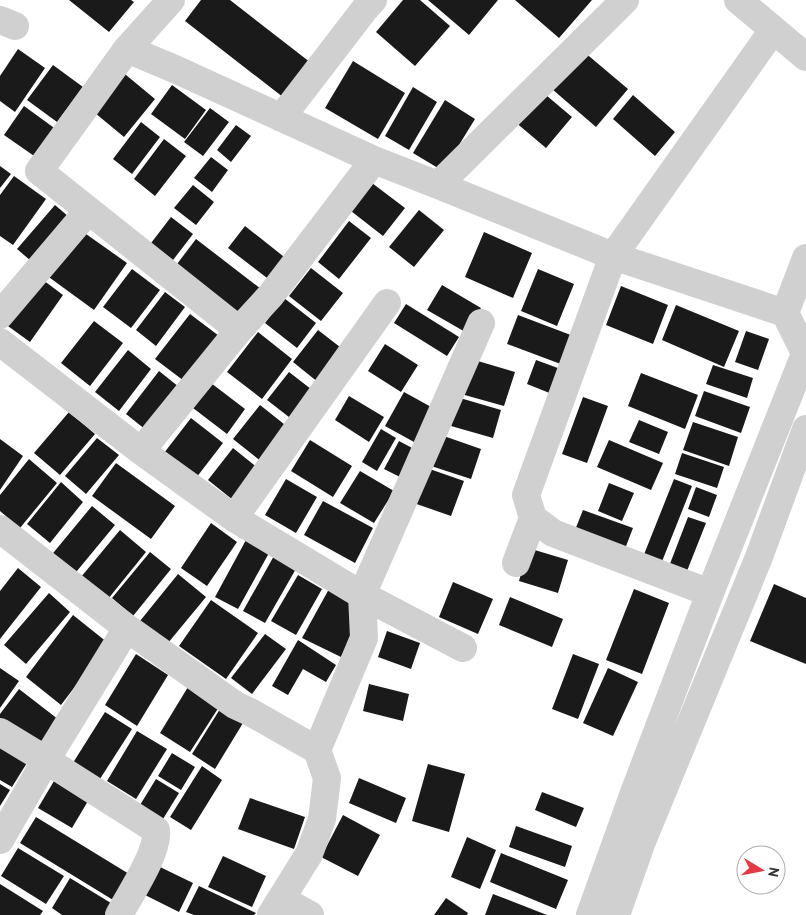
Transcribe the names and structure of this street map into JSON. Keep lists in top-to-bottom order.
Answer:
{
  "north": "right"
}
